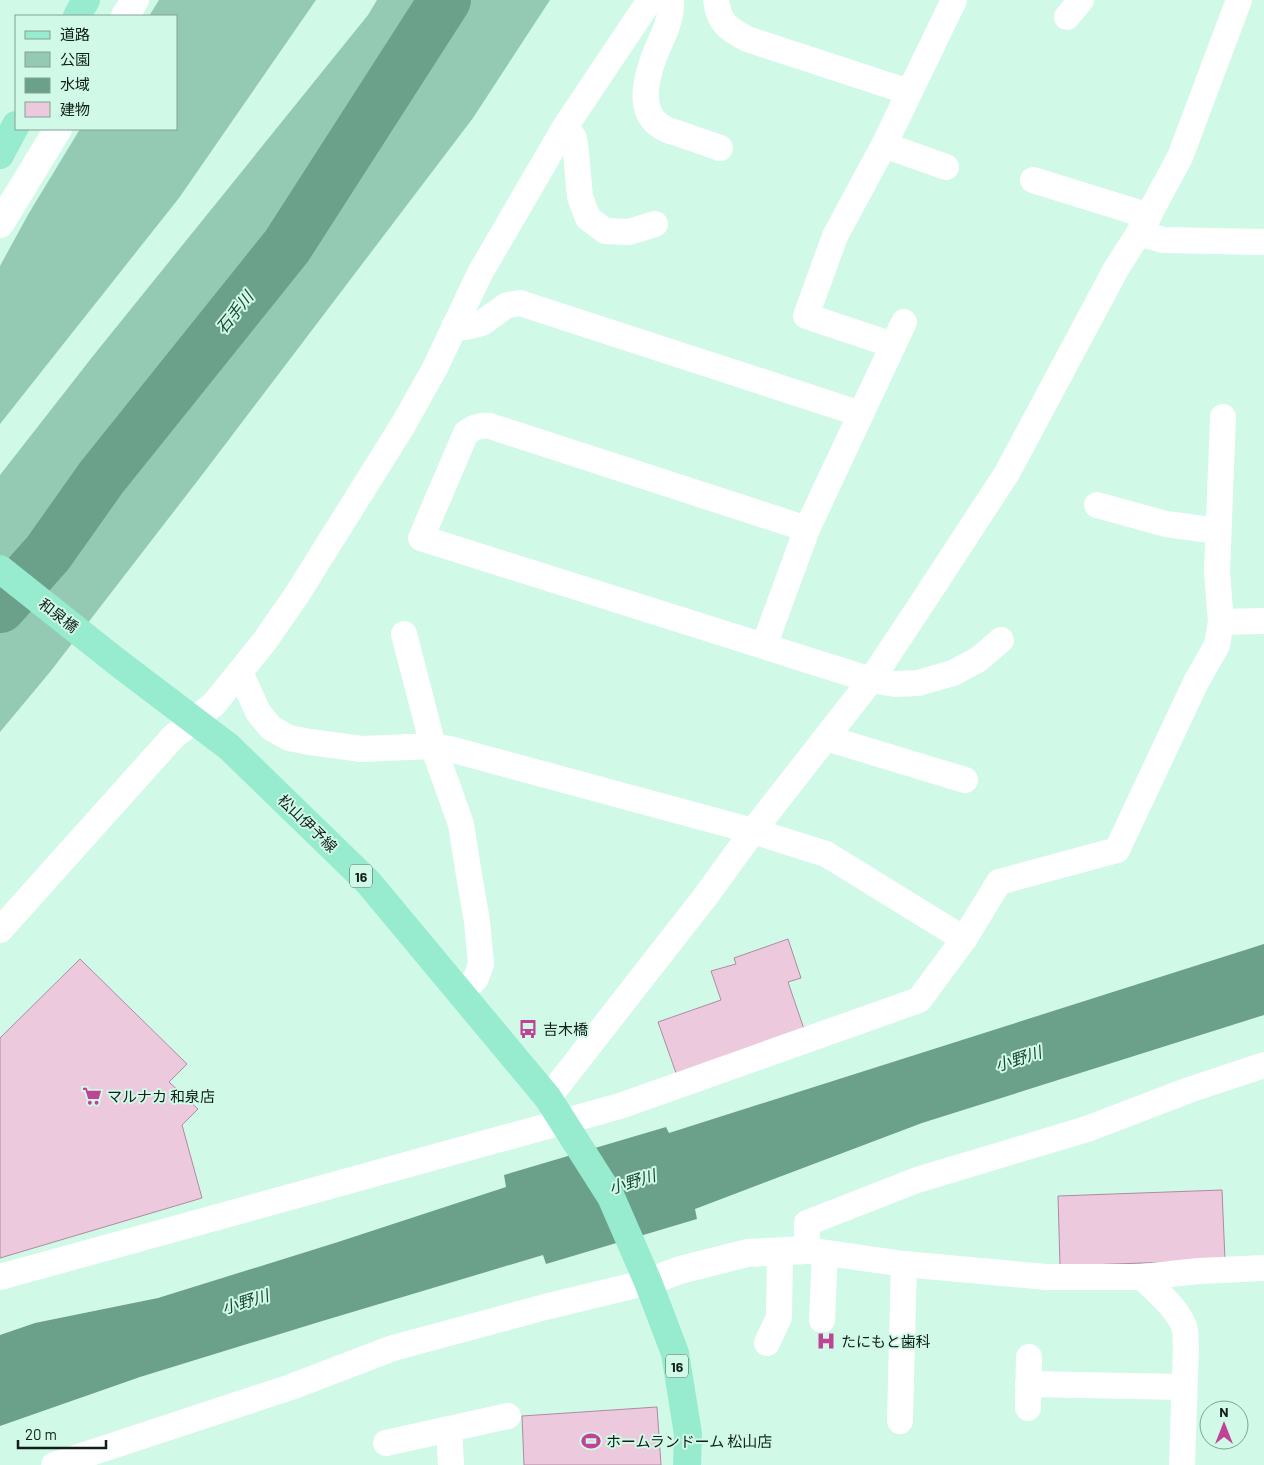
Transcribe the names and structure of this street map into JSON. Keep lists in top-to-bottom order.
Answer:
{
  "streets": {
    "main road": ["和泉橋", "松山伊予線", "16"]
  },
  "crossings": [
    ["和泉橋", "松山伊予線"],
    ["松山伊予線", "16"]
  ],
  "water": ["石手川", "小野川"],
  "places": {
    "bus stop": ["吉木橋"],
    "supermarket": ["マルナカ 和泉店"],
    "hospital": ["たにもと歯科"],
    "sports": ["ホームランドーム 松山店"]
  },
  "legend": [
    "道路",
    "公園",
    "水域",
    "建物"
  ],
  "scale_bar": "20 m",
  "north": "top"
}
